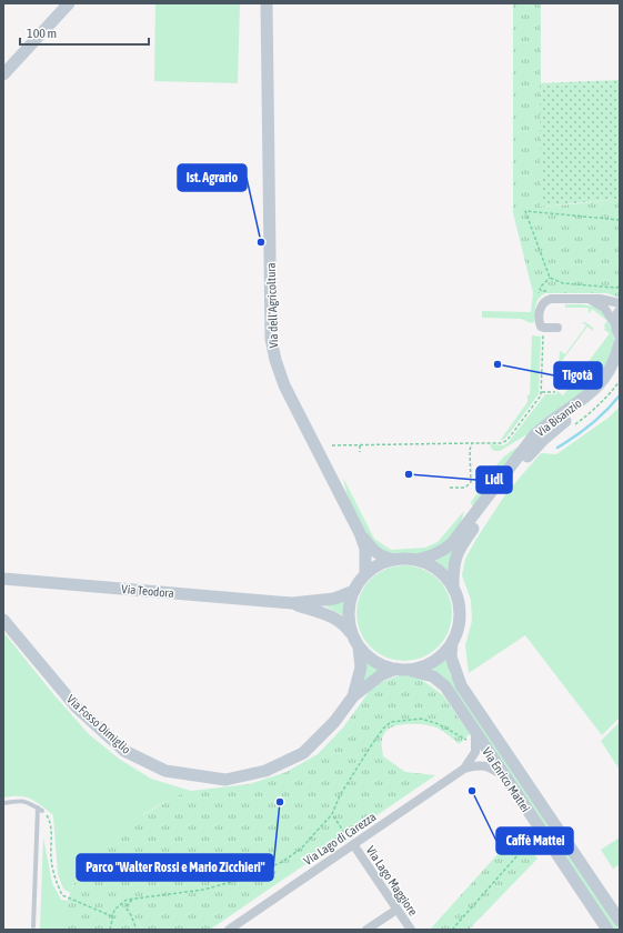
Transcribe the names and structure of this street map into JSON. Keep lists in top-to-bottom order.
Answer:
{
  "streets": {
    "main road": [
      "Via dell'Agricoltura",
      "Via Bisanzio",
      "Via Teodora",
      "Via Fosso Dimiglio",
      "Via Enrico Mattei"
    ],
    "street": ["Via Lago di Carezza", "Via Lago Maggiore"]
  },
  "crossings": [
    ["Via dell'Agricoltura", "Via Bisanzio"],
    ["Via dell'Agricoltura", "Via Teodora"],
    ["Via dell'Agricoltura", "Via Fosso Dimiglio"],
    ["Via dell'Agricoltura", "Via Enrico Mattei"],
    ["Via Bisanzio", "Via Teodora"],
    ["Via Bisanzio", "Via Fosso Dimiglio"],
    ["Via Bisanzio", "Via Enrico Mattei"],
    ["Via Teodora", "Via Fosso Dimiglio"],
    ["Via Teodora", "Via Enrico Mattei"],
    ["Via Fosso Dimiglio", "Via Enrico Mattei"],
    ["Via Enrico Mattei", "Via Lago di Carezza"],
    ["Via Lago di Carezza", "Via Lago Maggiore"]
  ],
  "places": [
    "Ist. Agrario",
    "Tigotà",
    "Lidl",
    "Caffè Mattei",
    "Parco \"Walter Rossi e Mario Zicchieri\""
  ],
  "scale_bar": "100 m"
}
